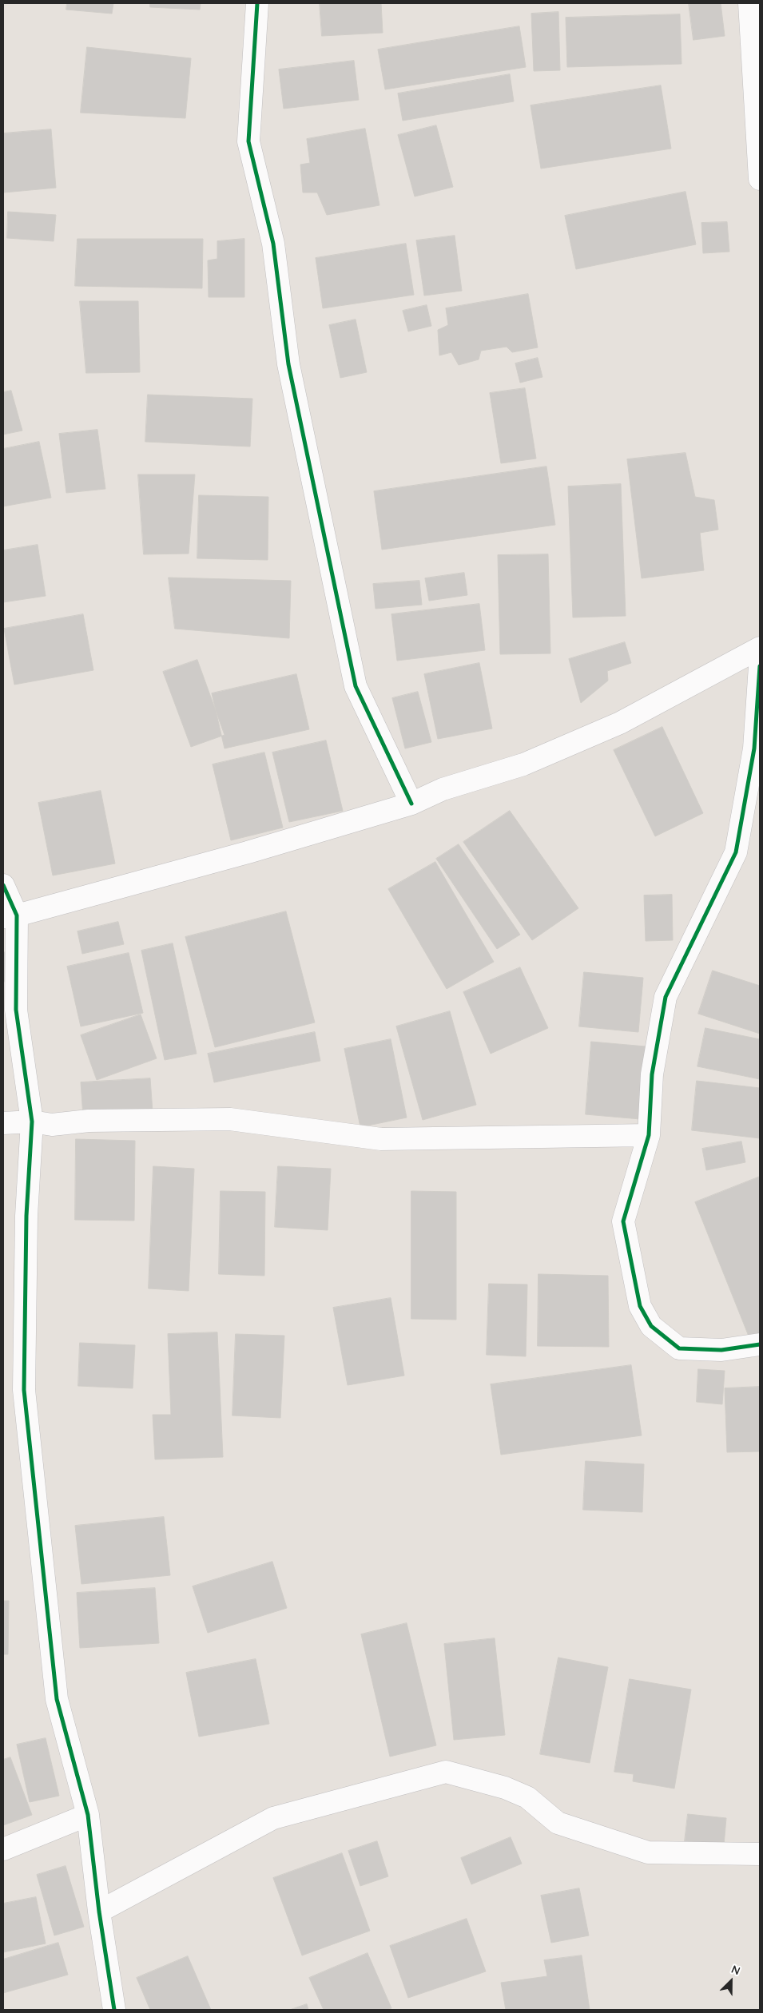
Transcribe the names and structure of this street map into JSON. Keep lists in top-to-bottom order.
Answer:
{
  "north": "top right"
}
